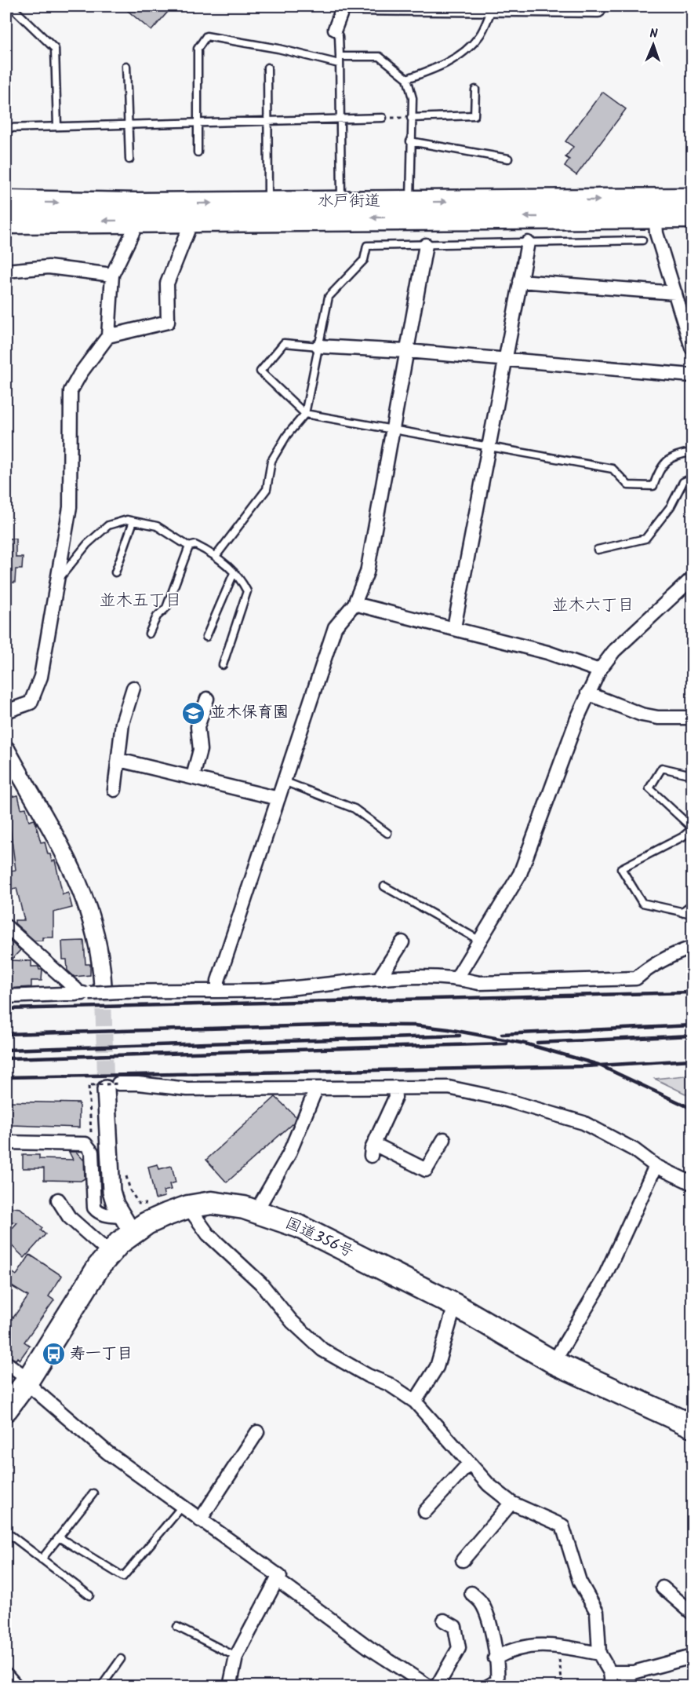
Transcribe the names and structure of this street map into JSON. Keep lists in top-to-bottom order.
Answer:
{
  "streets": {
    "highway": ["水戸街道", "国道356号"]
  },
  "districts": ["並木五丁目", "並木六丁目"],
  "places": {
    "school or university": ["並木保育園"],
    "bus stop": ["寿一丁目"]
  },
  "north": "top"
}
